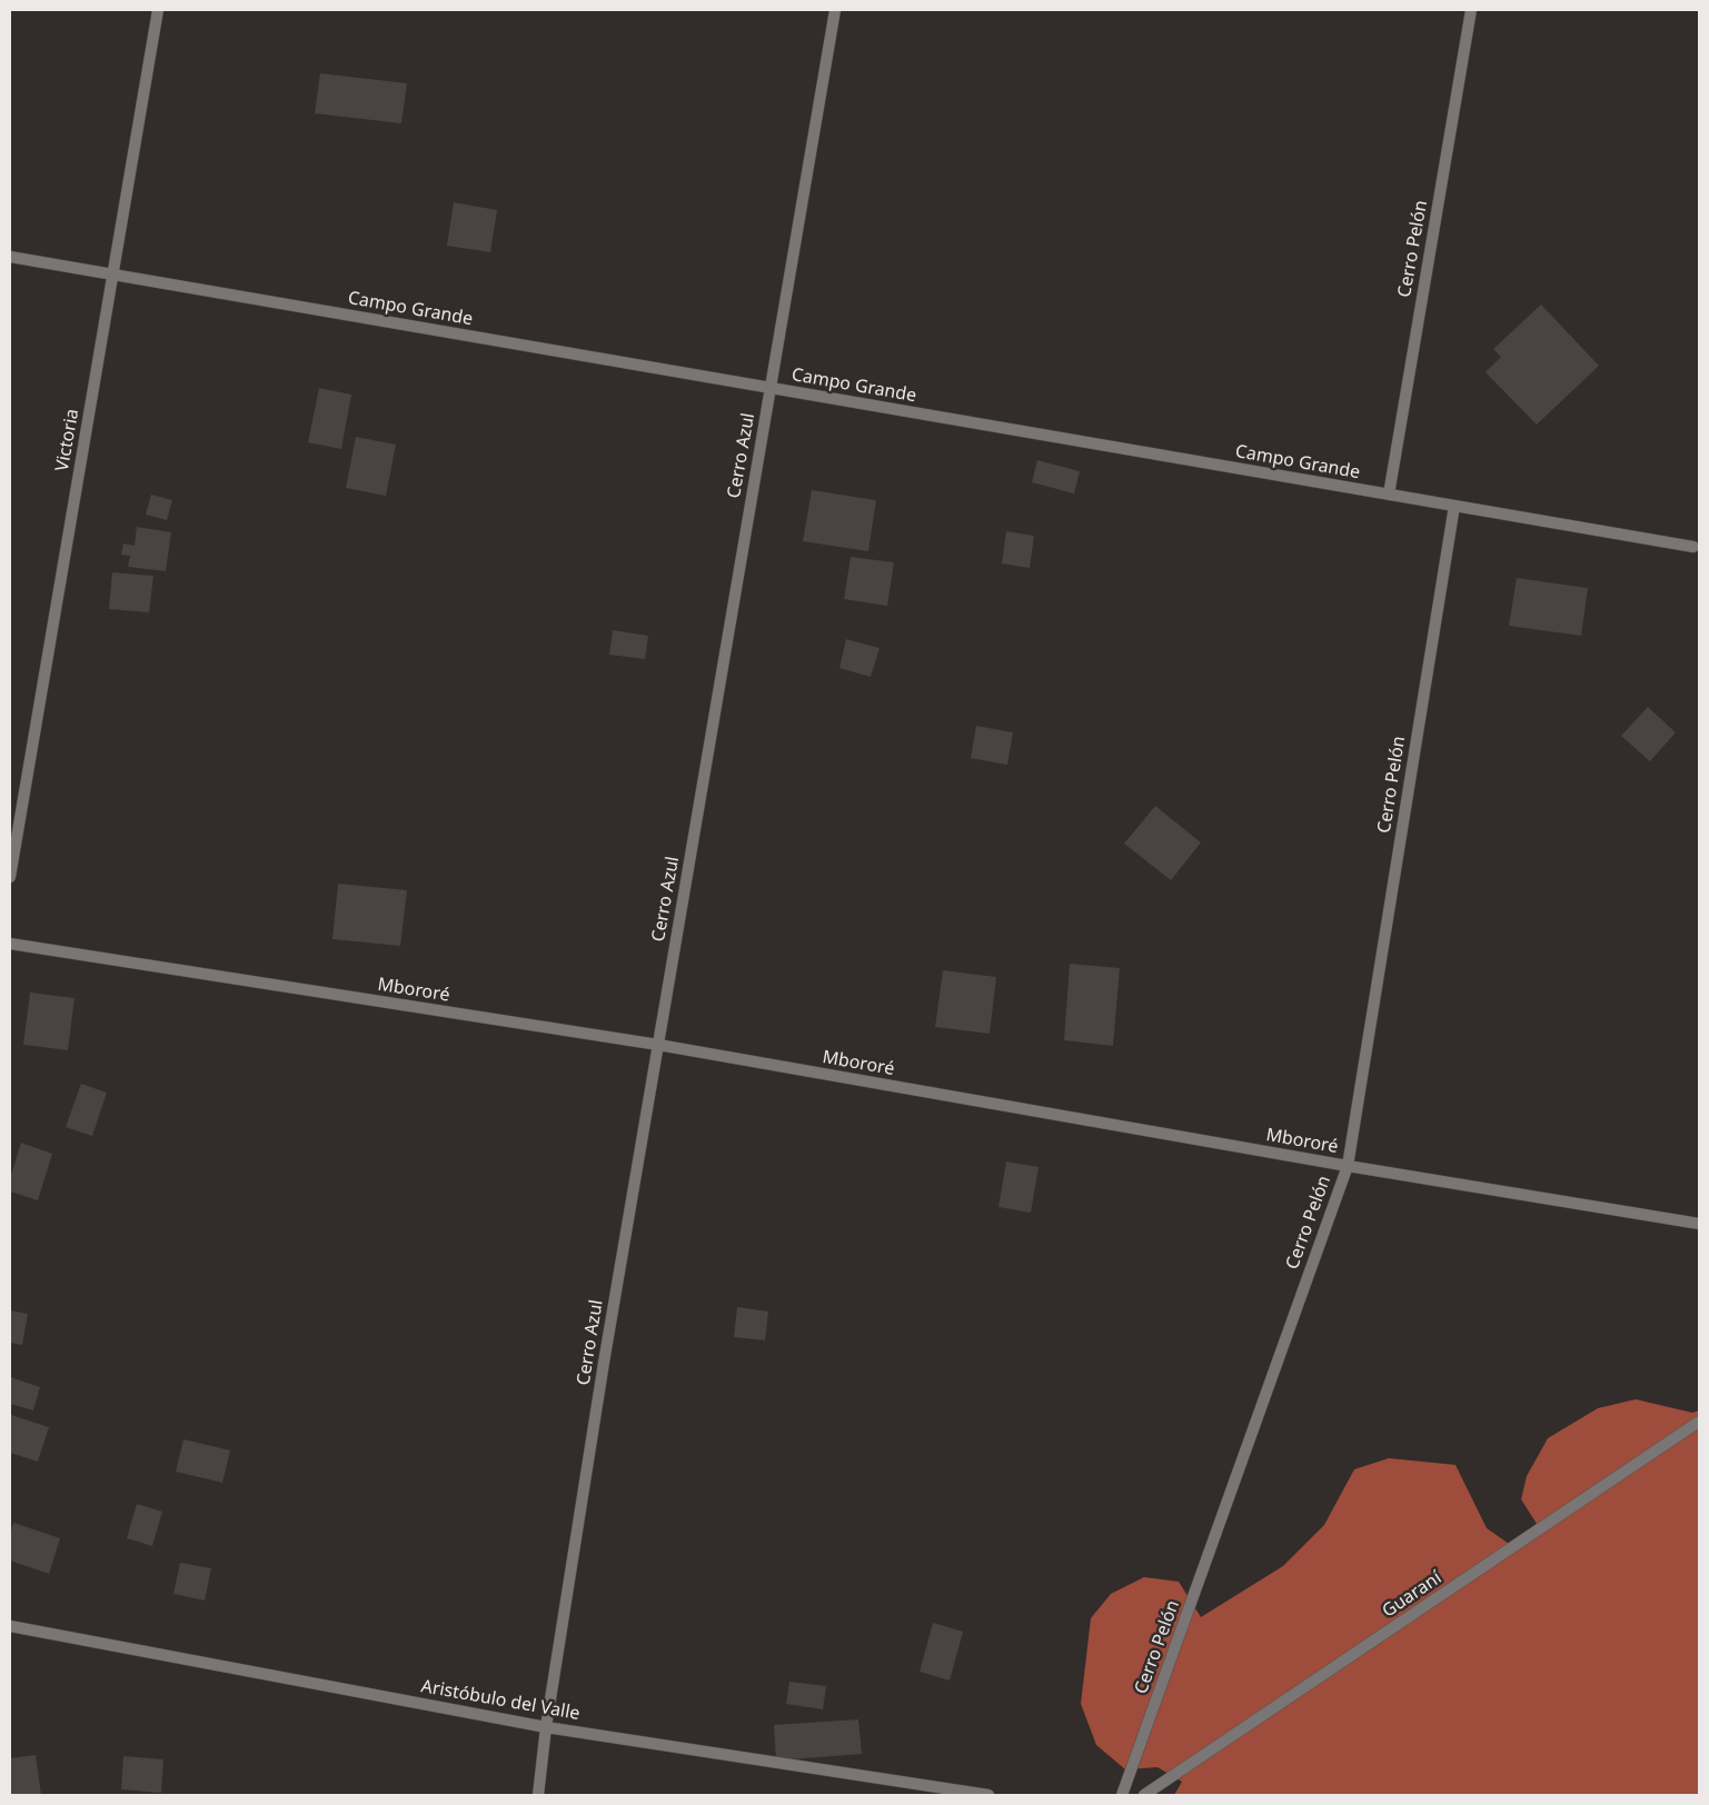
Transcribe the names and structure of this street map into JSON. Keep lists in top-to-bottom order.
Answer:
{
  "streets": {
    "street": [
      "Cerro Pelón",
      "Campo Grande",
      "Victoria",
      "Cerro Azul",
      "Mbororé",
      "Guaraní",
      "Aristóbulo del Valle"
    ]
  },
  "crossings": [
    ["Cerro Pelón", "Campo Grande"],
    ["Cerro Pelón", "Mbororé"],
    ["Campo Grande", "Victoria"],
    ["Campo Grande", "Cerro Azul"],
    ["Cerro Azul", "Mbororé"],
    ["Cerro Azul", "Aristóbulo del Valle"]
  ]
}
